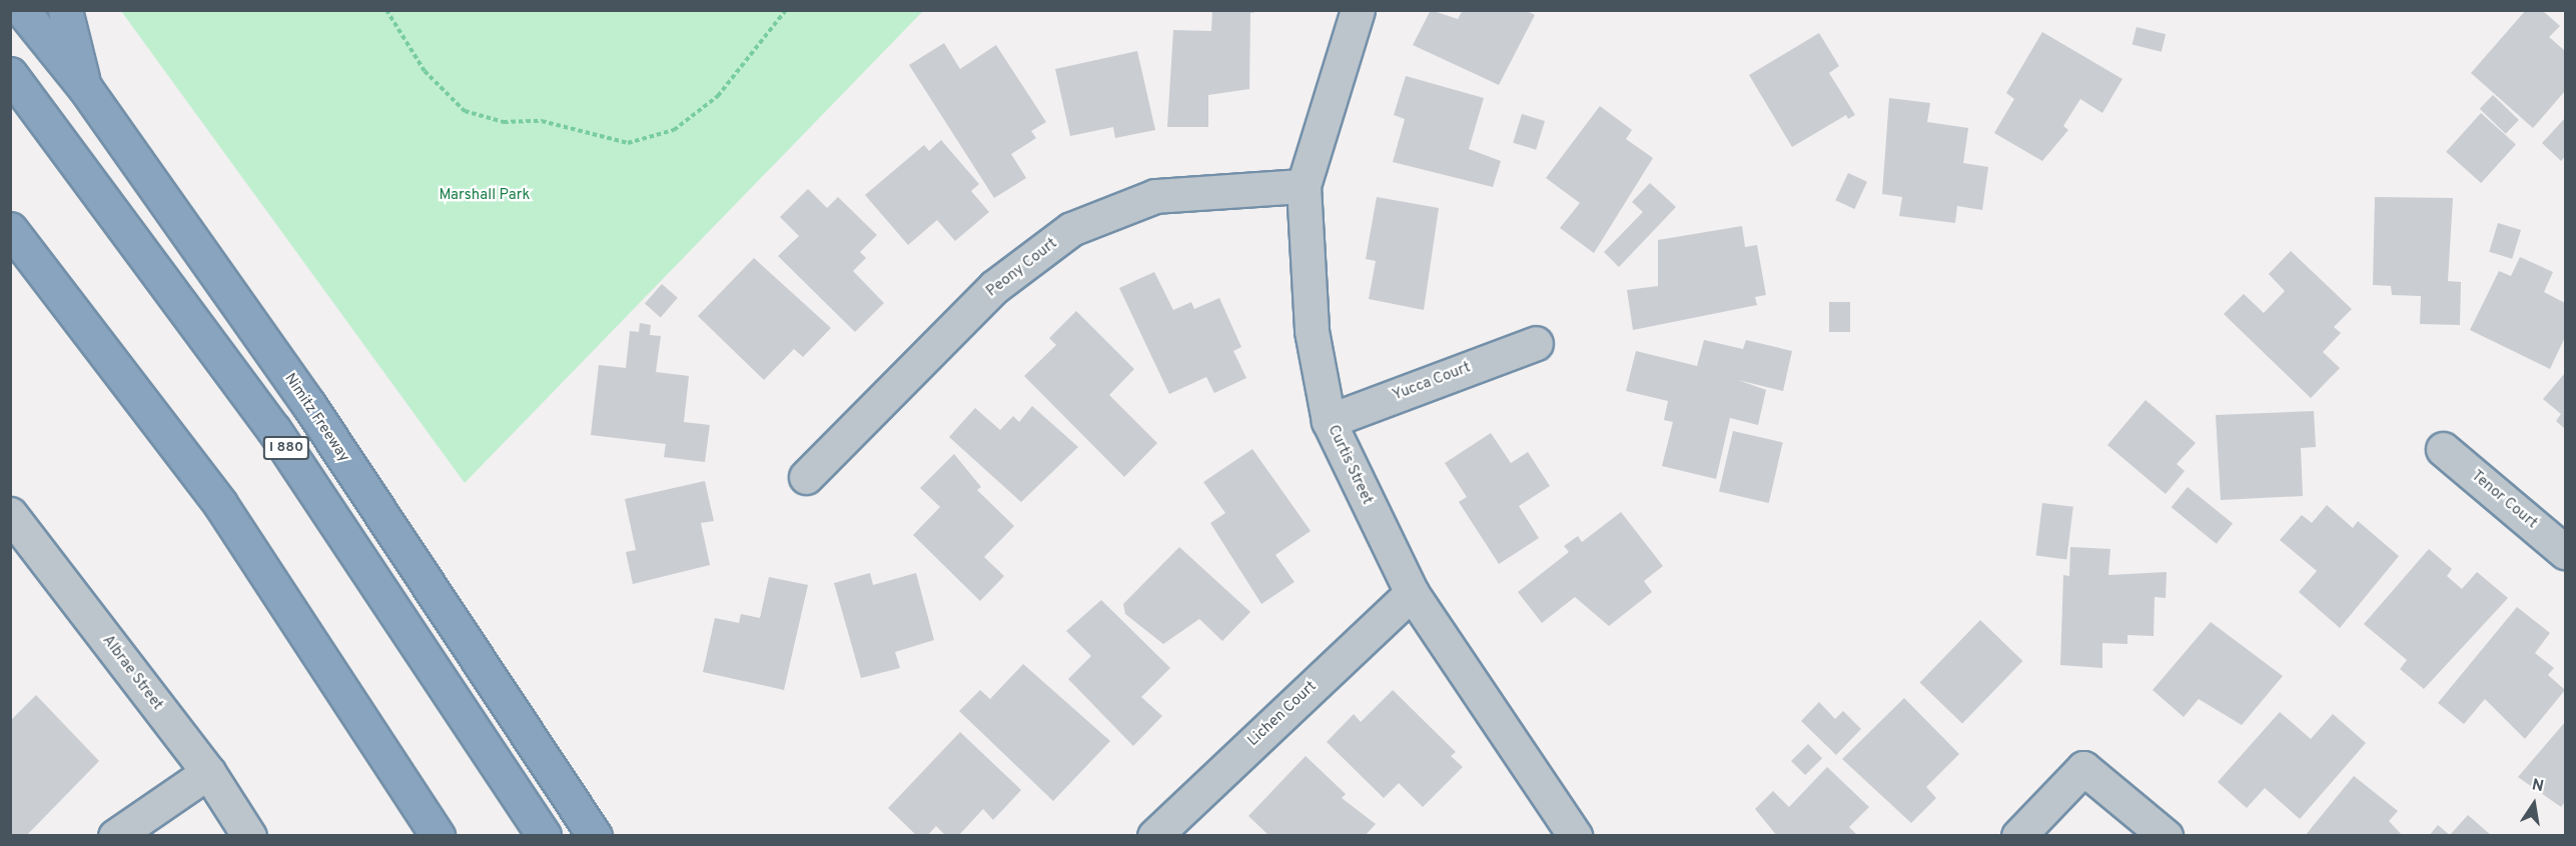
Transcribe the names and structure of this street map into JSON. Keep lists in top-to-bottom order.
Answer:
{
  "streets": {
    "highway": ["Nimitz Freeway", "I 880"],
    "street": [
      "Peony Court",
      "Yucca Court",
      "Curtis Street",
      "Tenor Court",
      "Albrae Street",
      "Lichen Court"
    ]
  },
  "crossings": [
    ["Peony Court", "Curtis Street"],
    ["Yucca Court", "Curtis Street"],
    ["Curtis Street", "Lichen Court"]
  ],
  "parks": ["Marshall Park"],
  "north": "top"
}
